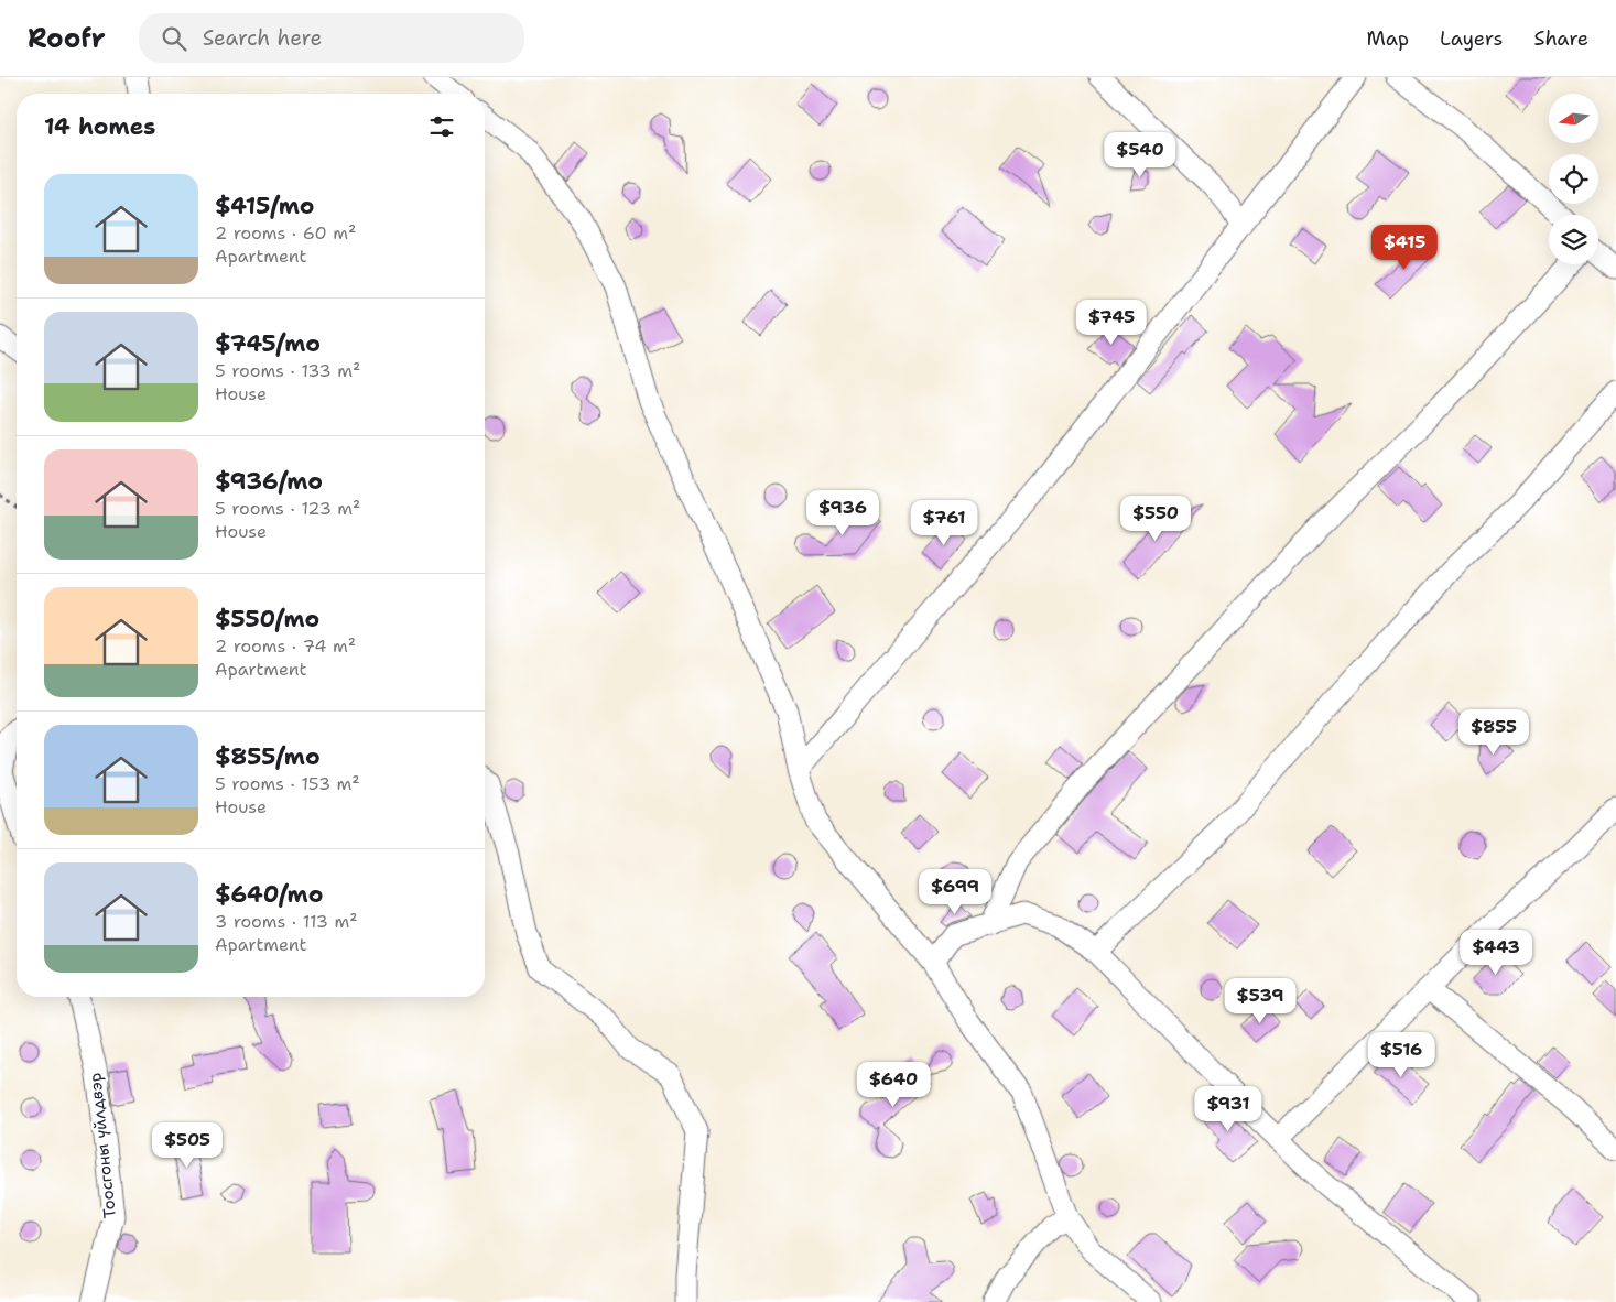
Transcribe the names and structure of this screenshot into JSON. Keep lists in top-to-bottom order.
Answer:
{
  "streets": {
    "street": ["Тоосгоны үйлдвэр"]
  },
  "north": "left",
  "page": {
    "header": "Roofr",
    "search": "Search here",
    "nav": ["Map", "Layers", "Share"],
    "heading": "14 homes",
    "price": [
      "$540",
      "$415",
      "$745",
      "$936",
      "$550",
      "$761",
      "$855",
      "$699",
      "$443",
      "$539",
      "$516",
      "$640",
      "$931",
      "$505"
    ],
    "list": [
      {
        "name": "$415/mo",
        "note": "2 rooms · 60 m² · Apartment"
      },
      {
        "name": "$745/mo",
        "note": "5 rooms · 133 m² · House"
      },
      {
        "name": "$936/mo",
        "note": "5 rooms · 123 m² · House"
      },
      {
        "name": "$550/mo",
        "note": "2 rooms · 74 m² · Apartment"
      },
      {
        "name": "$855/mo",
        "note": "5 rooms · 153 m² · House"
      },
      {
        "name": "$640/mo",
        "note": "3 rooms · 113 m² · Apartment"
      }
    ]
  }
}
